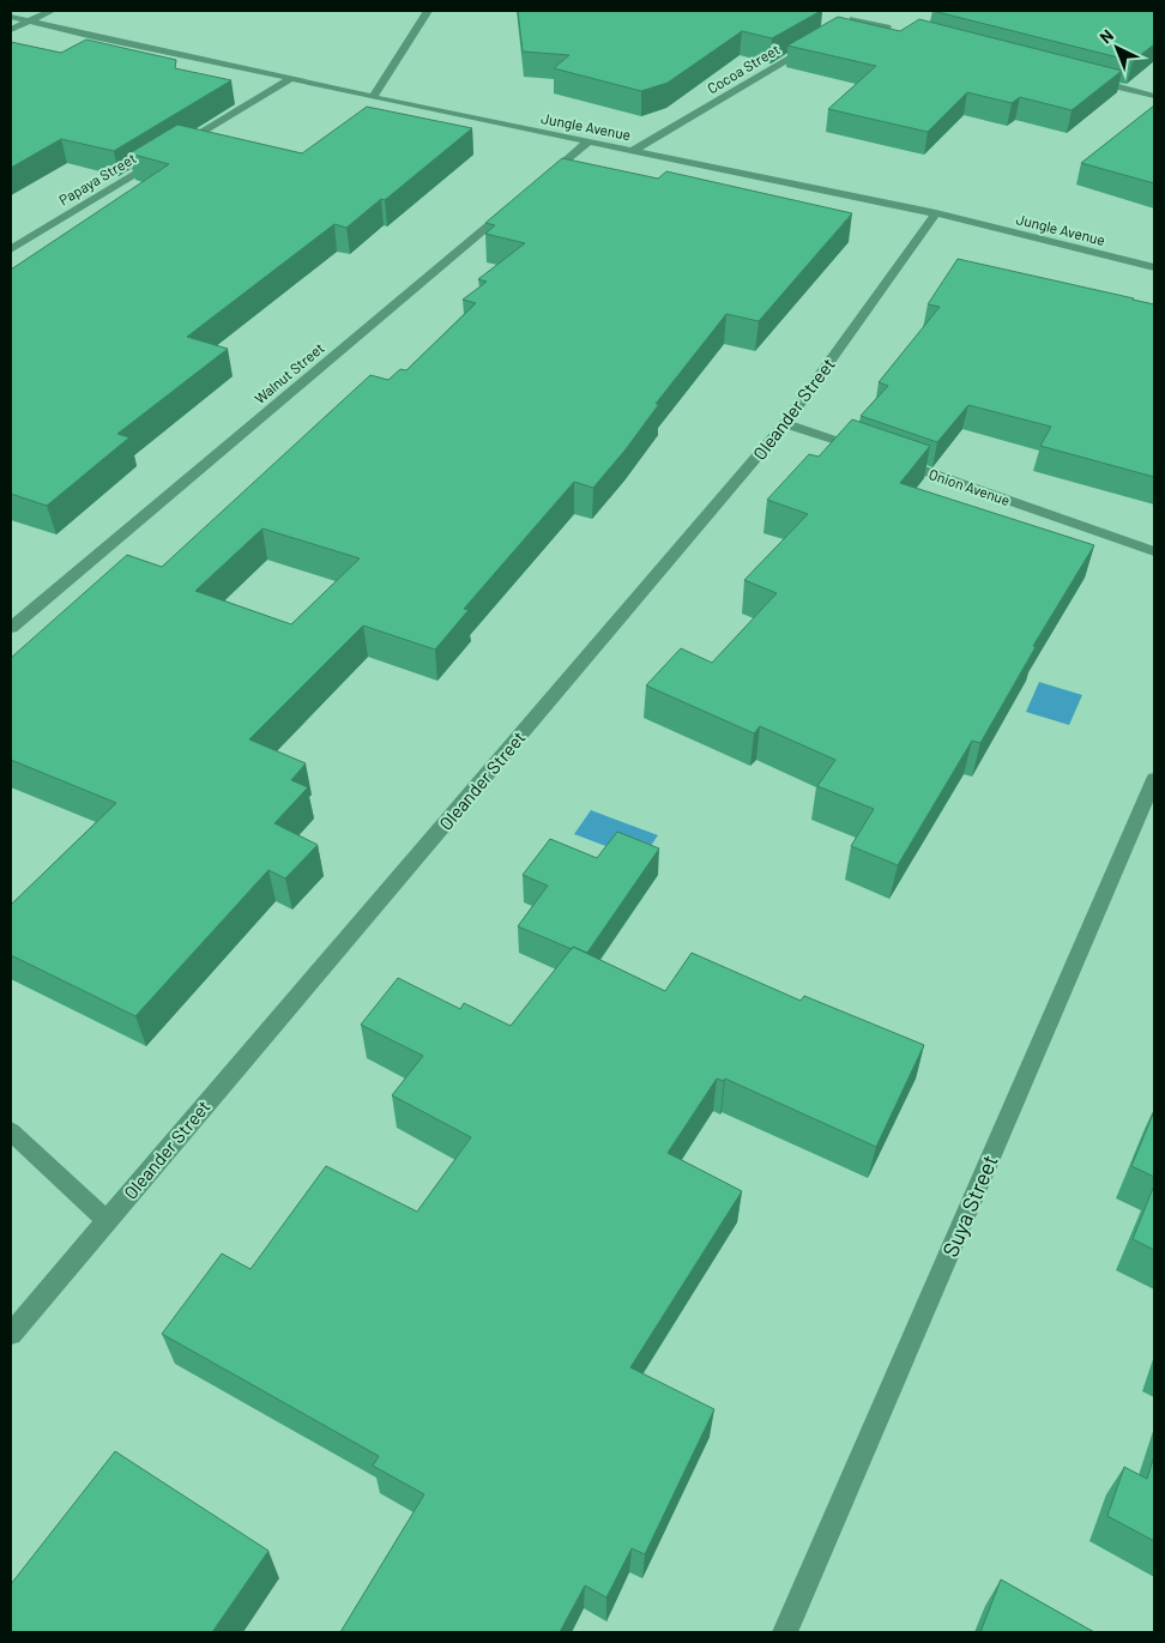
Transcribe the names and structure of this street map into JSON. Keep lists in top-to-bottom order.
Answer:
{
  "streets": {
    "street": [
      "Cocoa Street",
      "Jungle Avenue",
      "Papaya Street",
      "Walnut Street",
      "Oleander Street",
      "Onion Avenue",
      "Suya Street"
    ]
  },
  "crossings": [
    ["Cocoa Street", "Jungle Avenue"],
    ["Jungle Avenue", "Papaya Street"],
    ["Jungle Avenue", "Oleander Street"],
    ["Oleander Street", "Onion Avenue"]
  ],
  "north": "top left"
}
